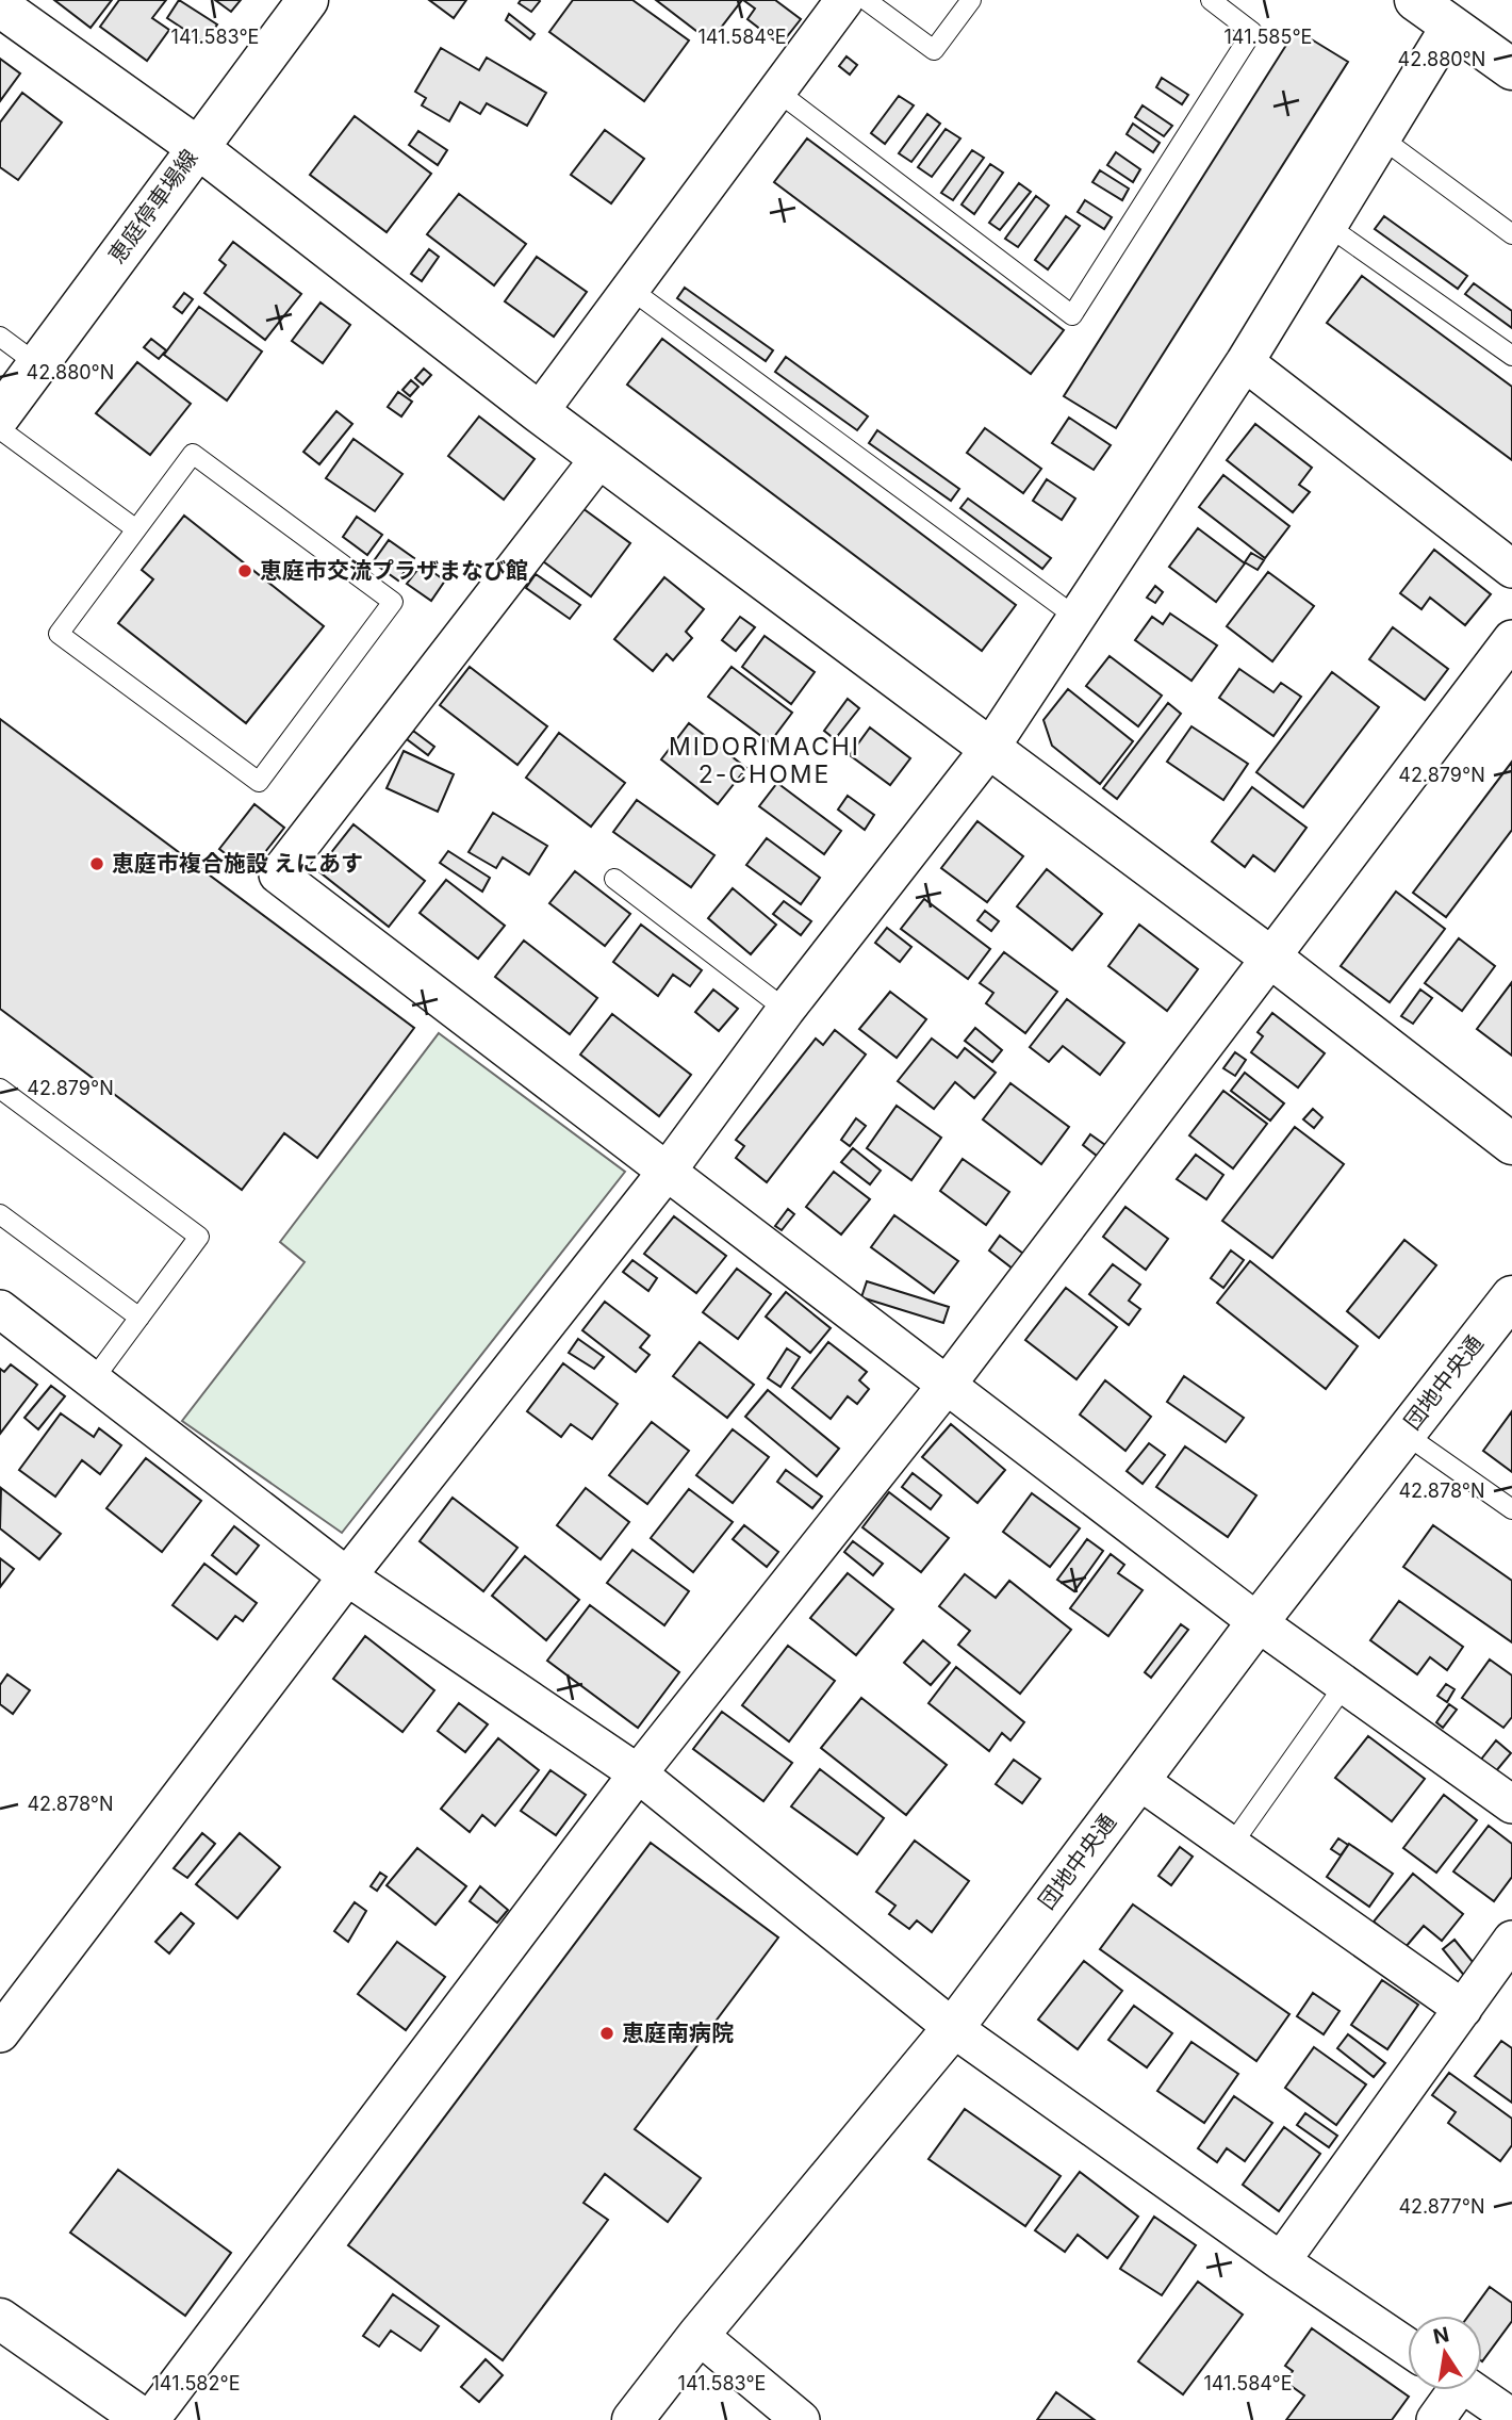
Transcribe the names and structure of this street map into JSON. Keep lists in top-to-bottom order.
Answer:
{
  "streets": {
    "street": ["恵庭停車場線", "団地中央通"]
  },
  "districts": ["MIDORIMACHI 2-CHOME"],
  "places": ["恵庭市交流プラザまなび館", "恵庭市複合施設 えにあす", "恵庭南病院"],
  "north": "top",
  "coordinates": [
    "141.583°E",
    "141.584°E",
    "141.585°E",
    "42.880°N",
    "42.879°N",
    "42.878°N",
    "42.877°N",
    "141.582°E"
  ]
}
